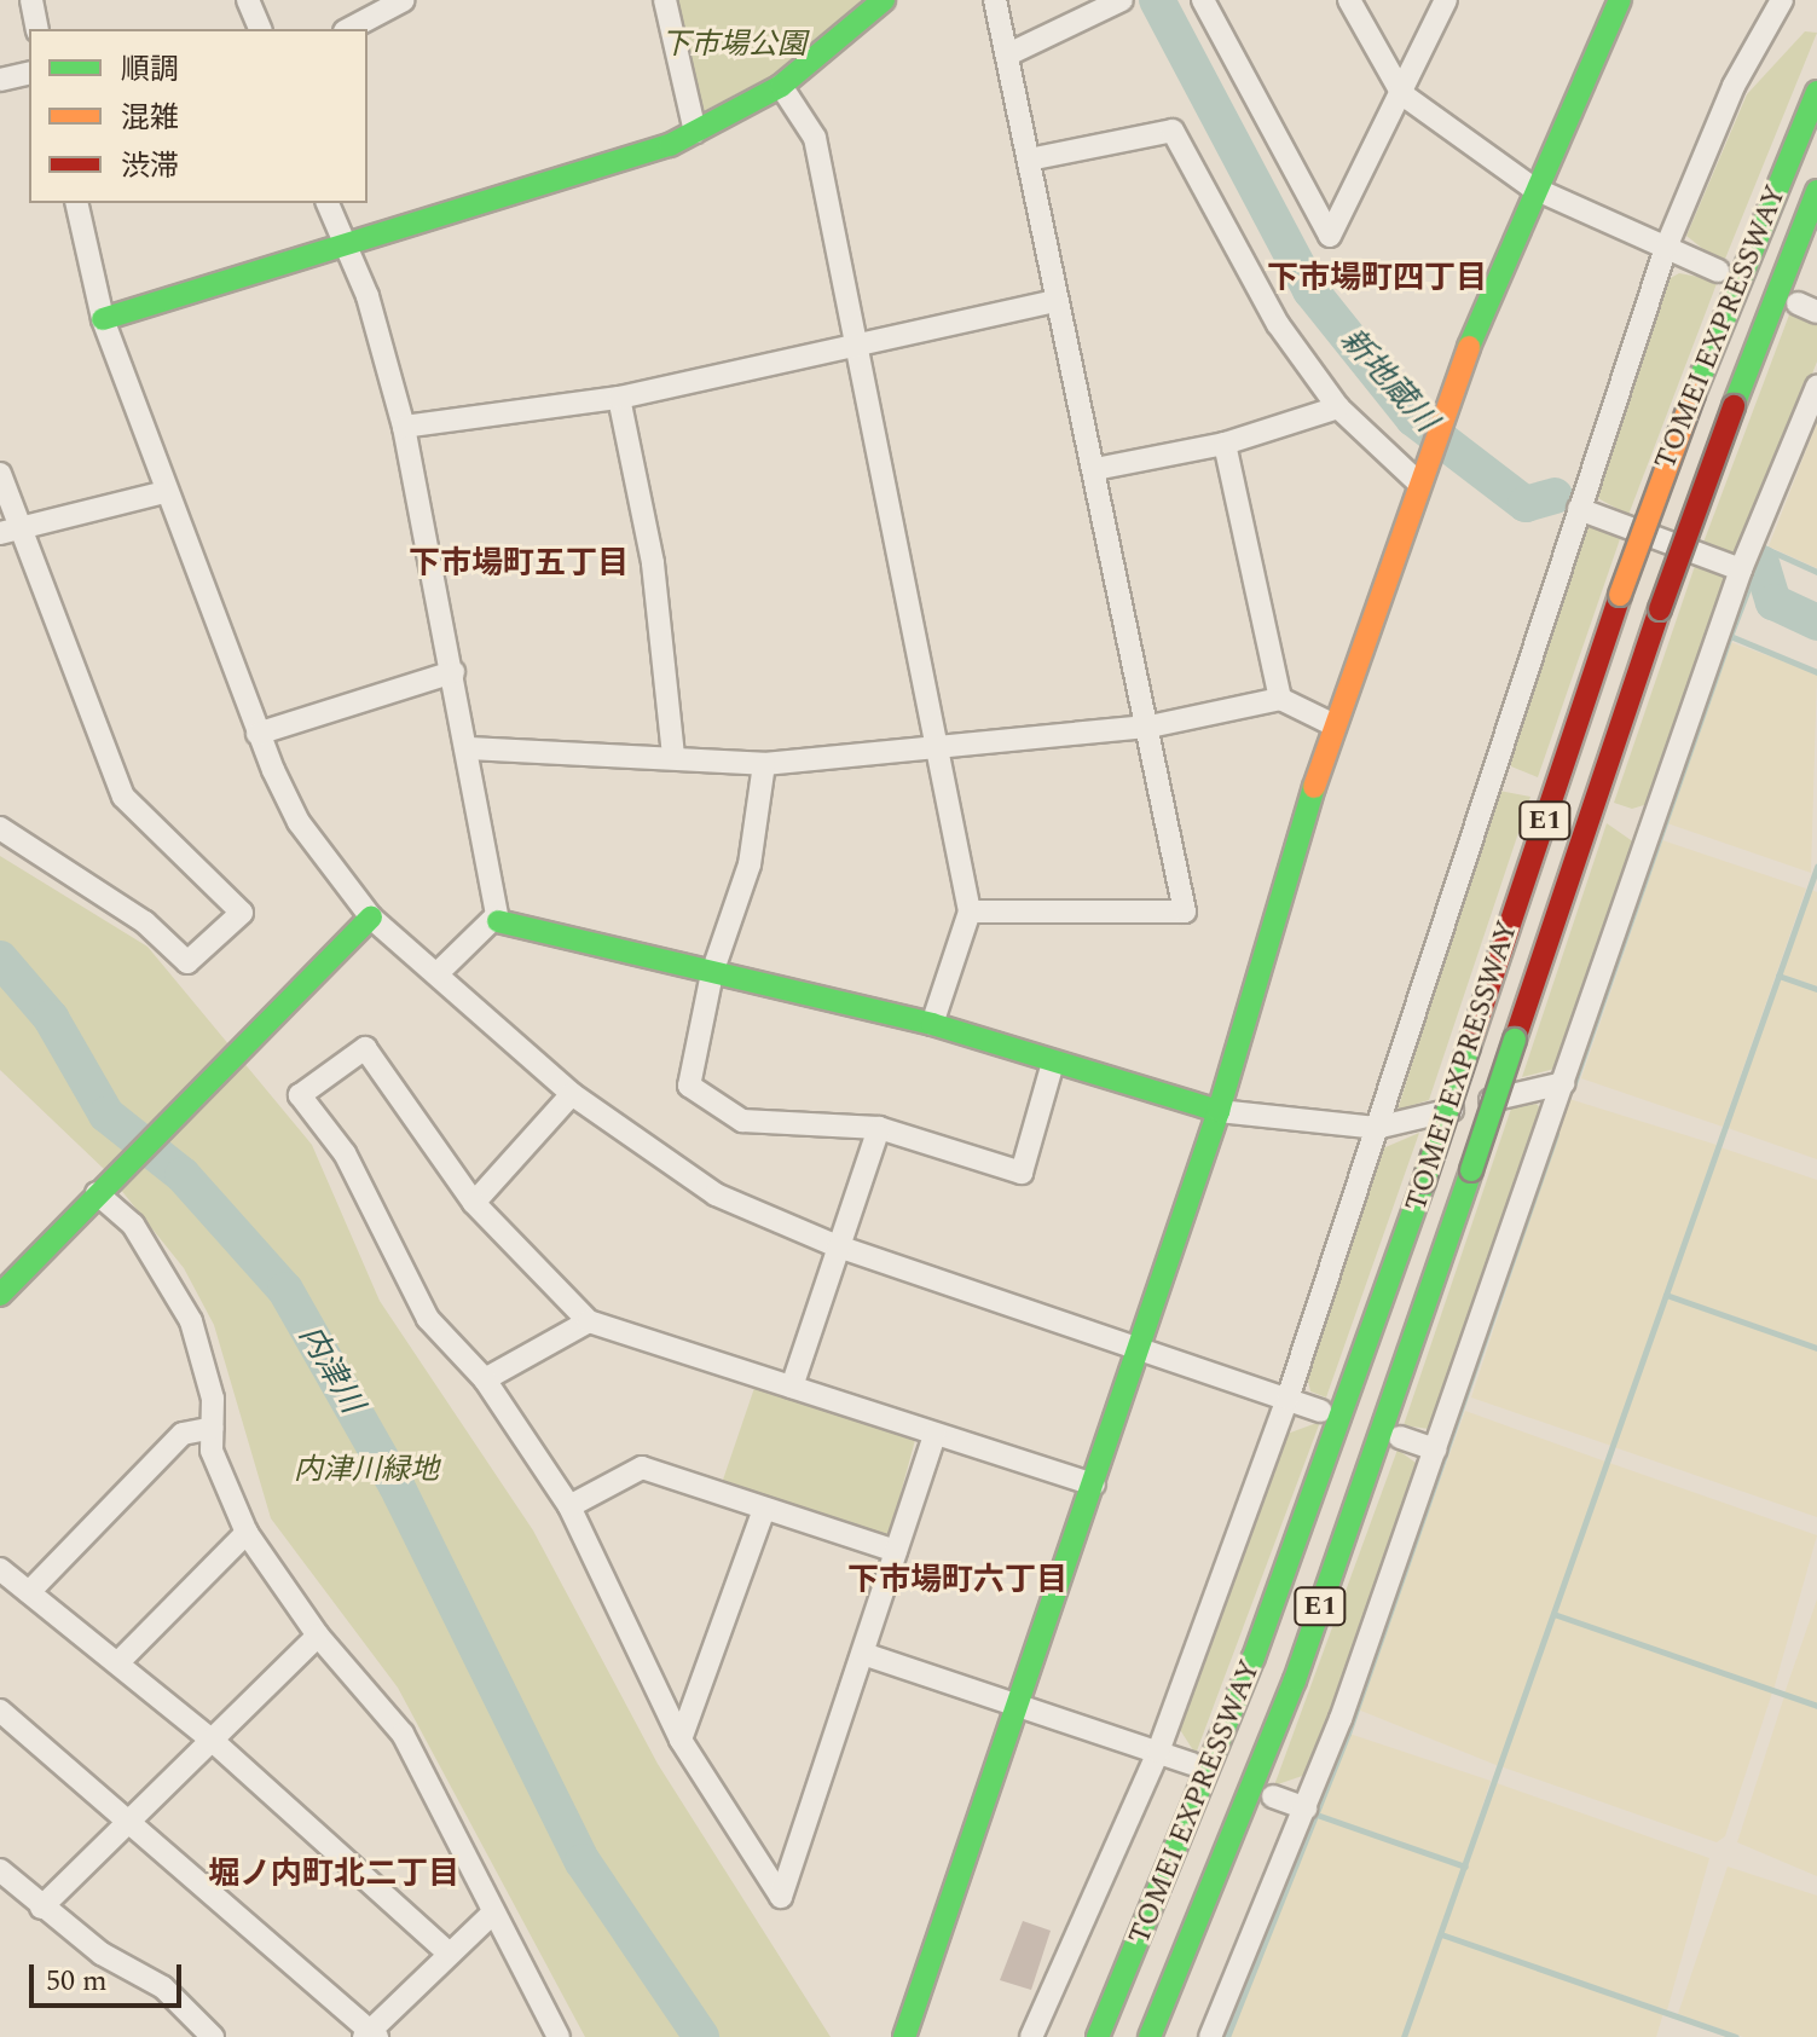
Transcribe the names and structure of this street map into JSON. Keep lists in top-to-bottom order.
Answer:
{
  "streets": {
    "main road": ["TOMEI EXPRESSWAY", "E1"]
  },
  "districts": [
    "下市場町四丁目",
    "下市場町五丁目",
    "下市場町六丁目",
    "堀ノ内町北二丁目"
  ],
  "water": ["新地蔵川", "内津川"],
  "parks": ["下市場公園", "内津川緑地"],
  "legend": ["順調", "混雑", "渋滞"],
  "scale_bar": "50 m"
}
